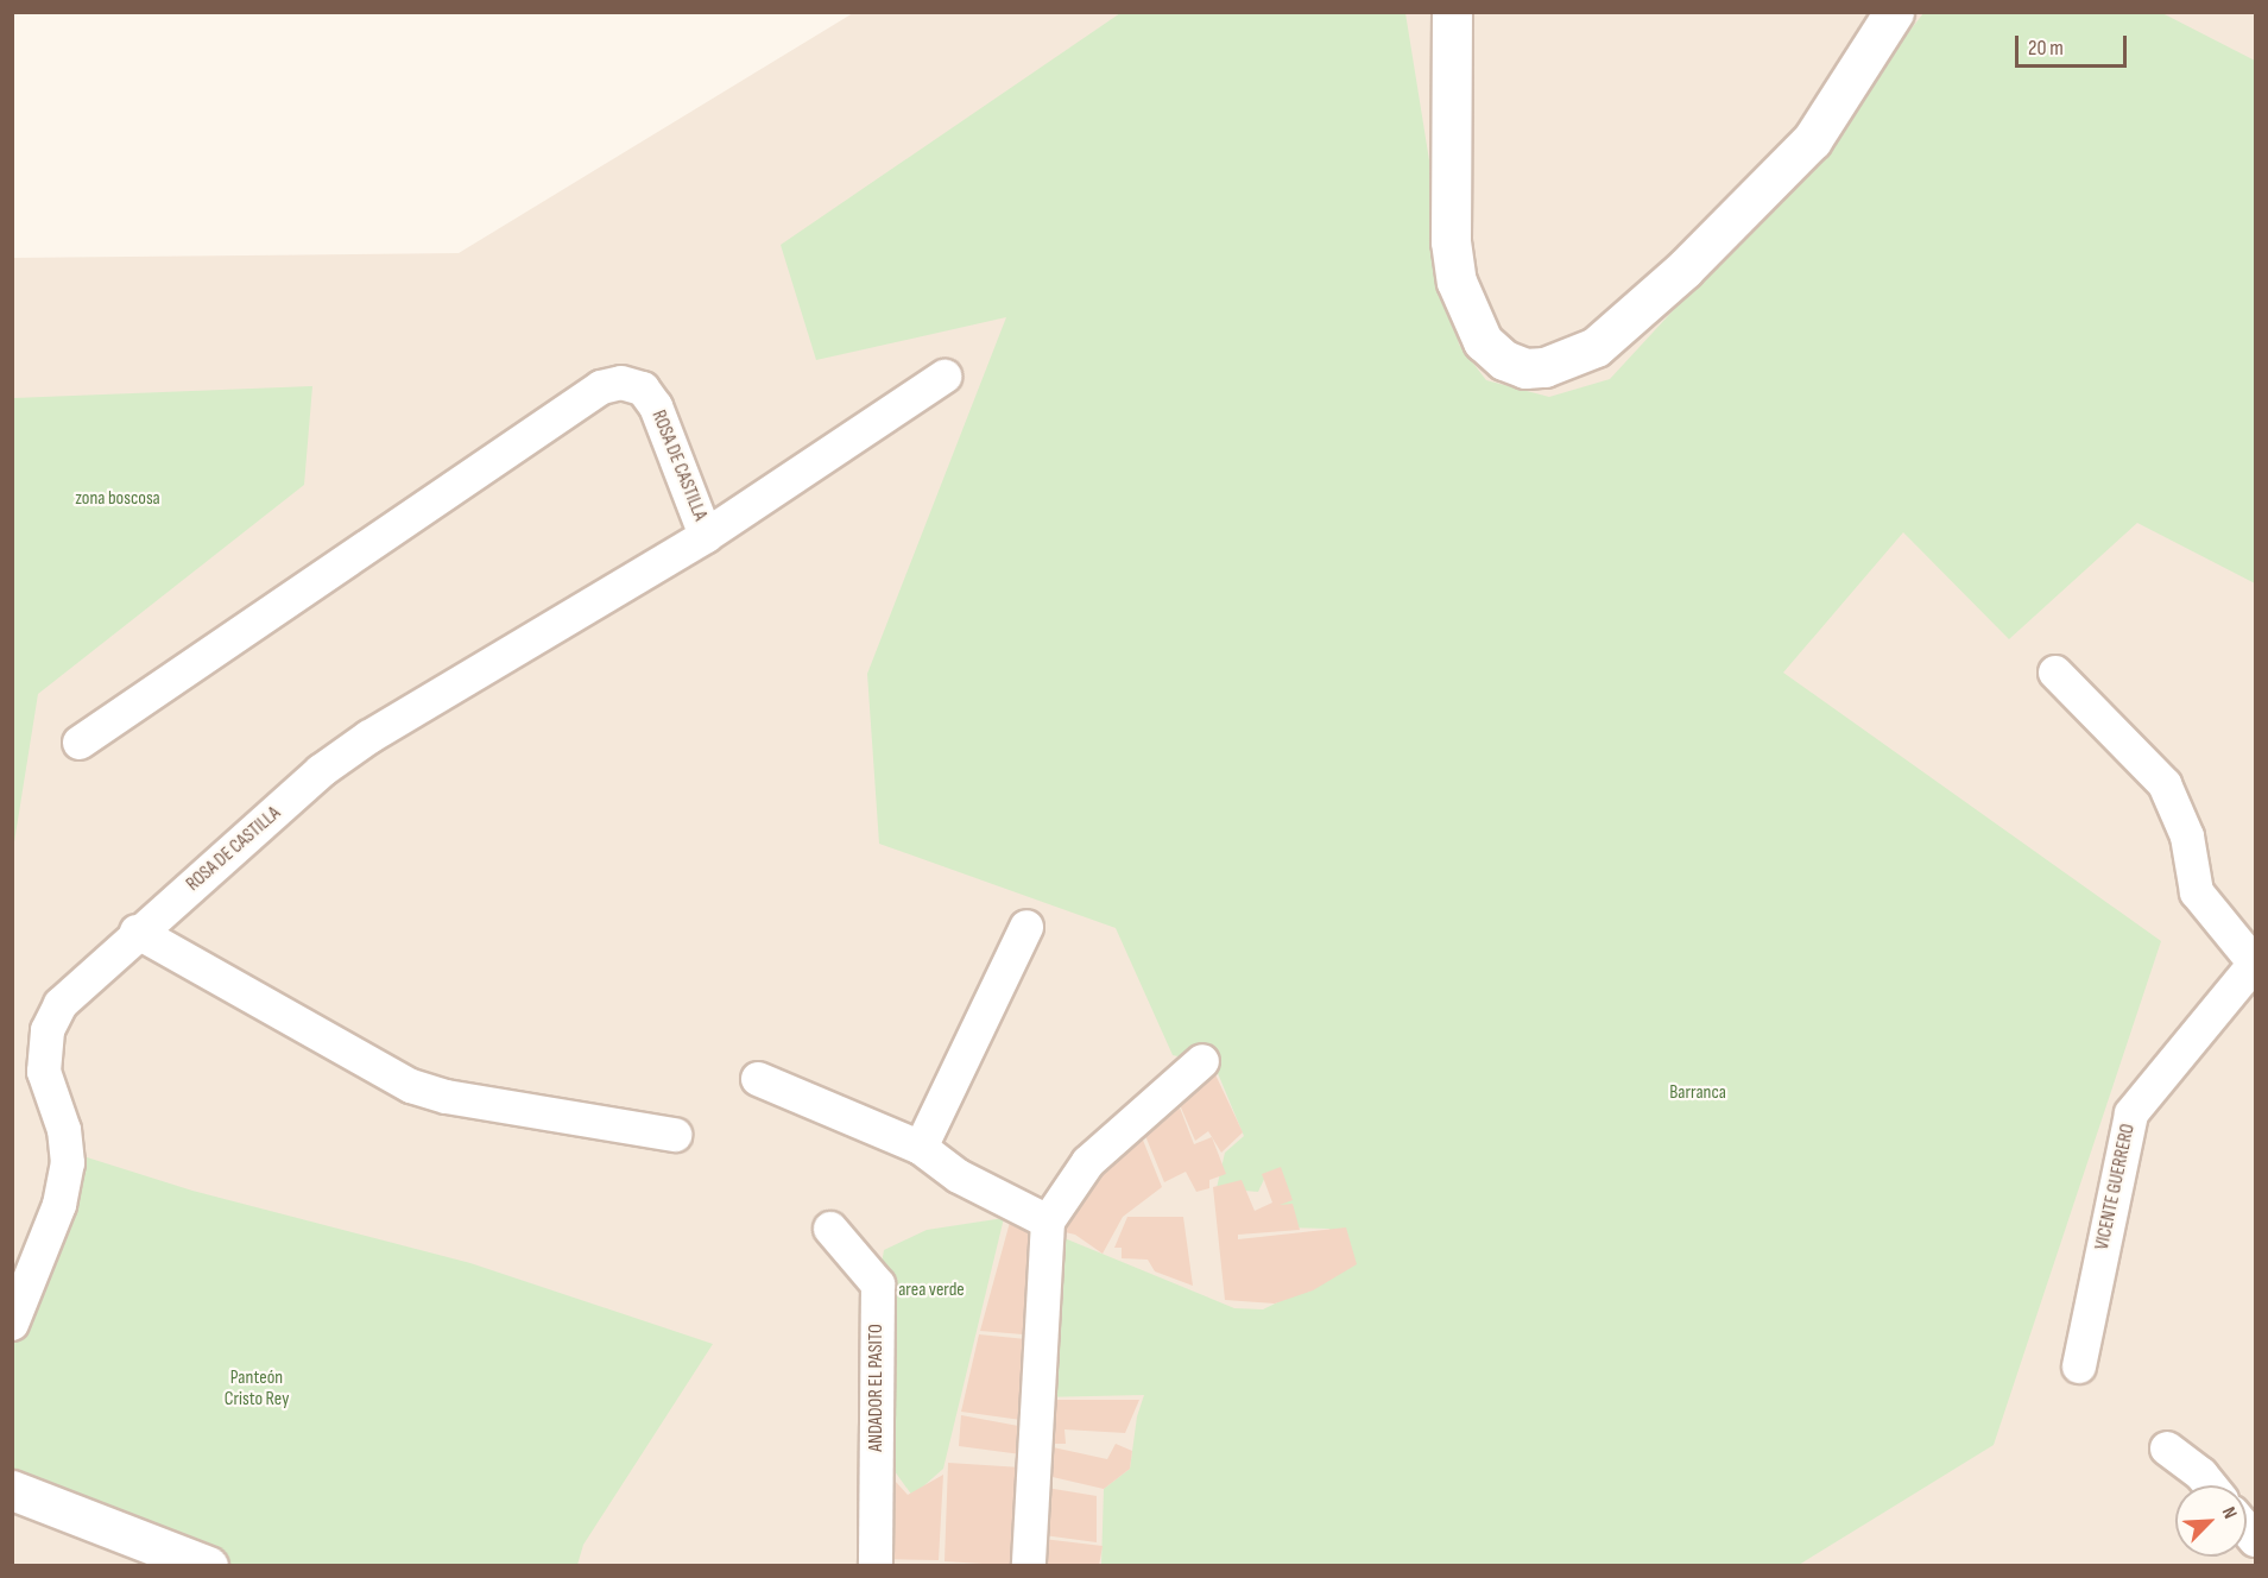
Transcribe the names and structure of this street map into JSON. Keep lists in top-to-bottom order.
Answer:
{
  "streets": {
    "street": ["ROSA DE CASTILLA", "VICENTE GUERRERO", "ANDADOR EL PASITO"]
  },
  "parks": [
    "zona boscosa",
    "Barranca",
    "area verde",
    "Panteón Cristo Rey"
  ],
  "scale_bar": "20 m",
  "north": "top right"
}
